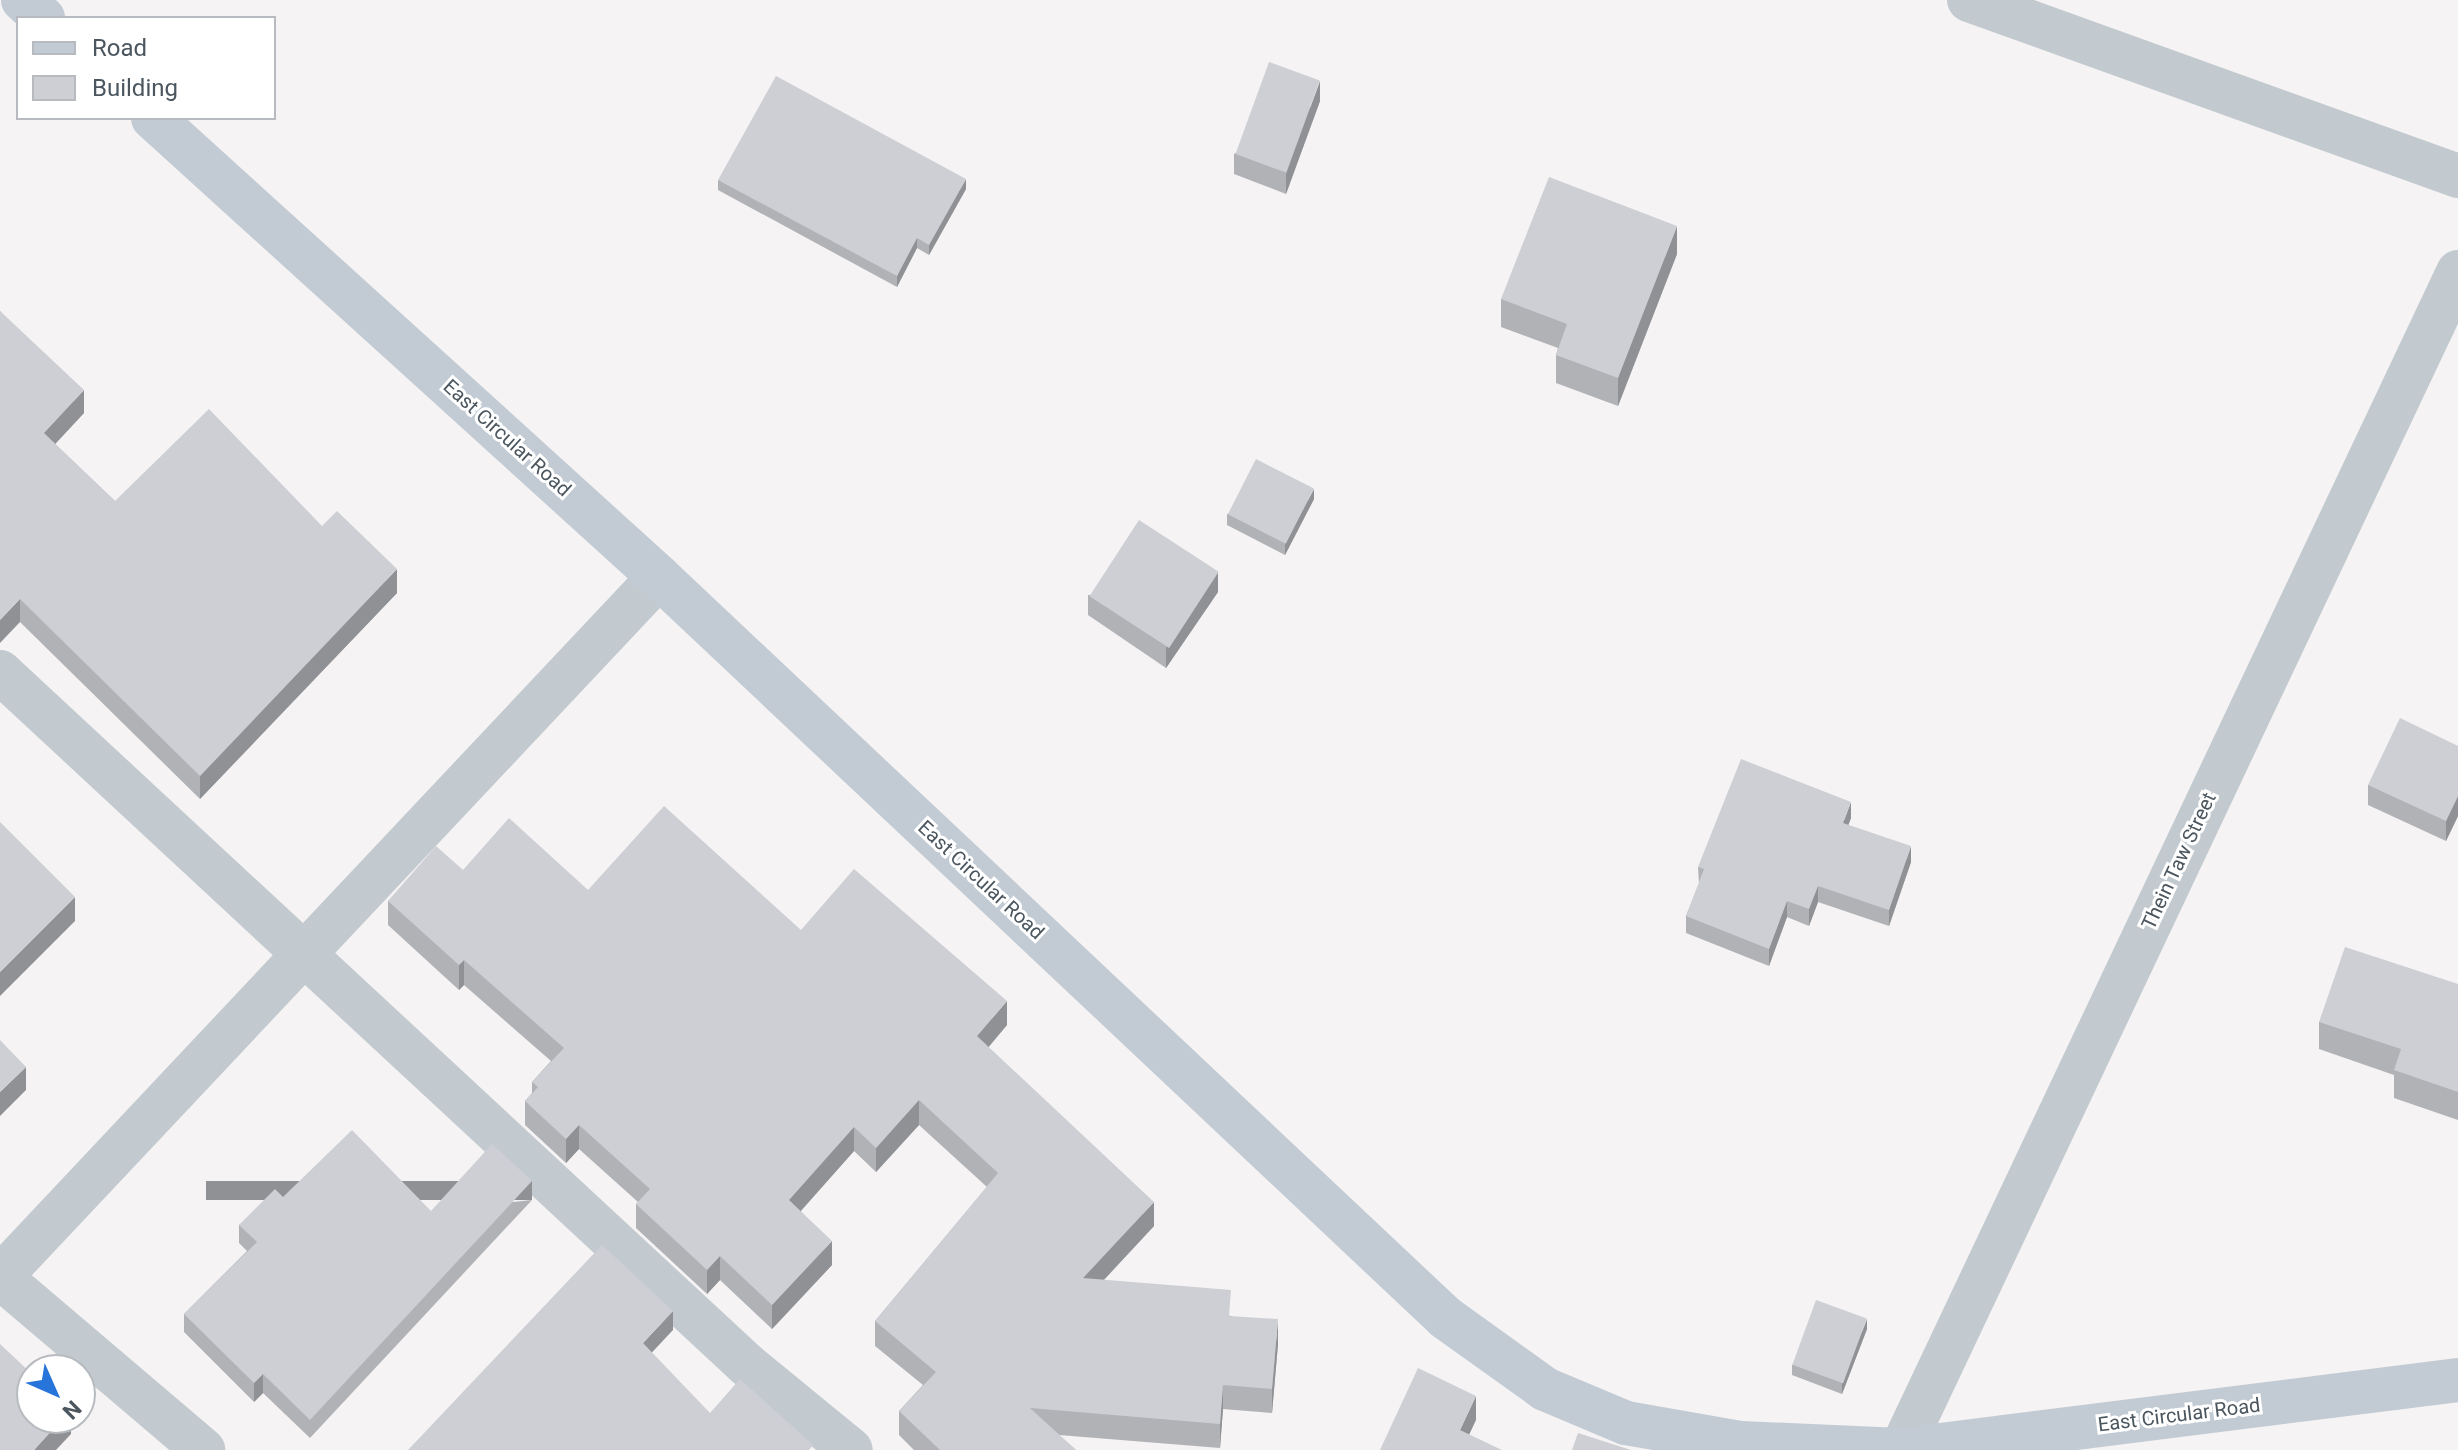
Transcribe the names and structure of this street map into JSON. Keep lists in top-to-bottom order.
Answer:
{
  "streets": {
    "street": ["East Circular Road", "Thein Taw Street"]
  },
  "crossings": [
    ["East Circular Road", "Thein Taw Street"]
  ],
  "legend": ["Road", "Building"],
  "north": "bottom right"
}
